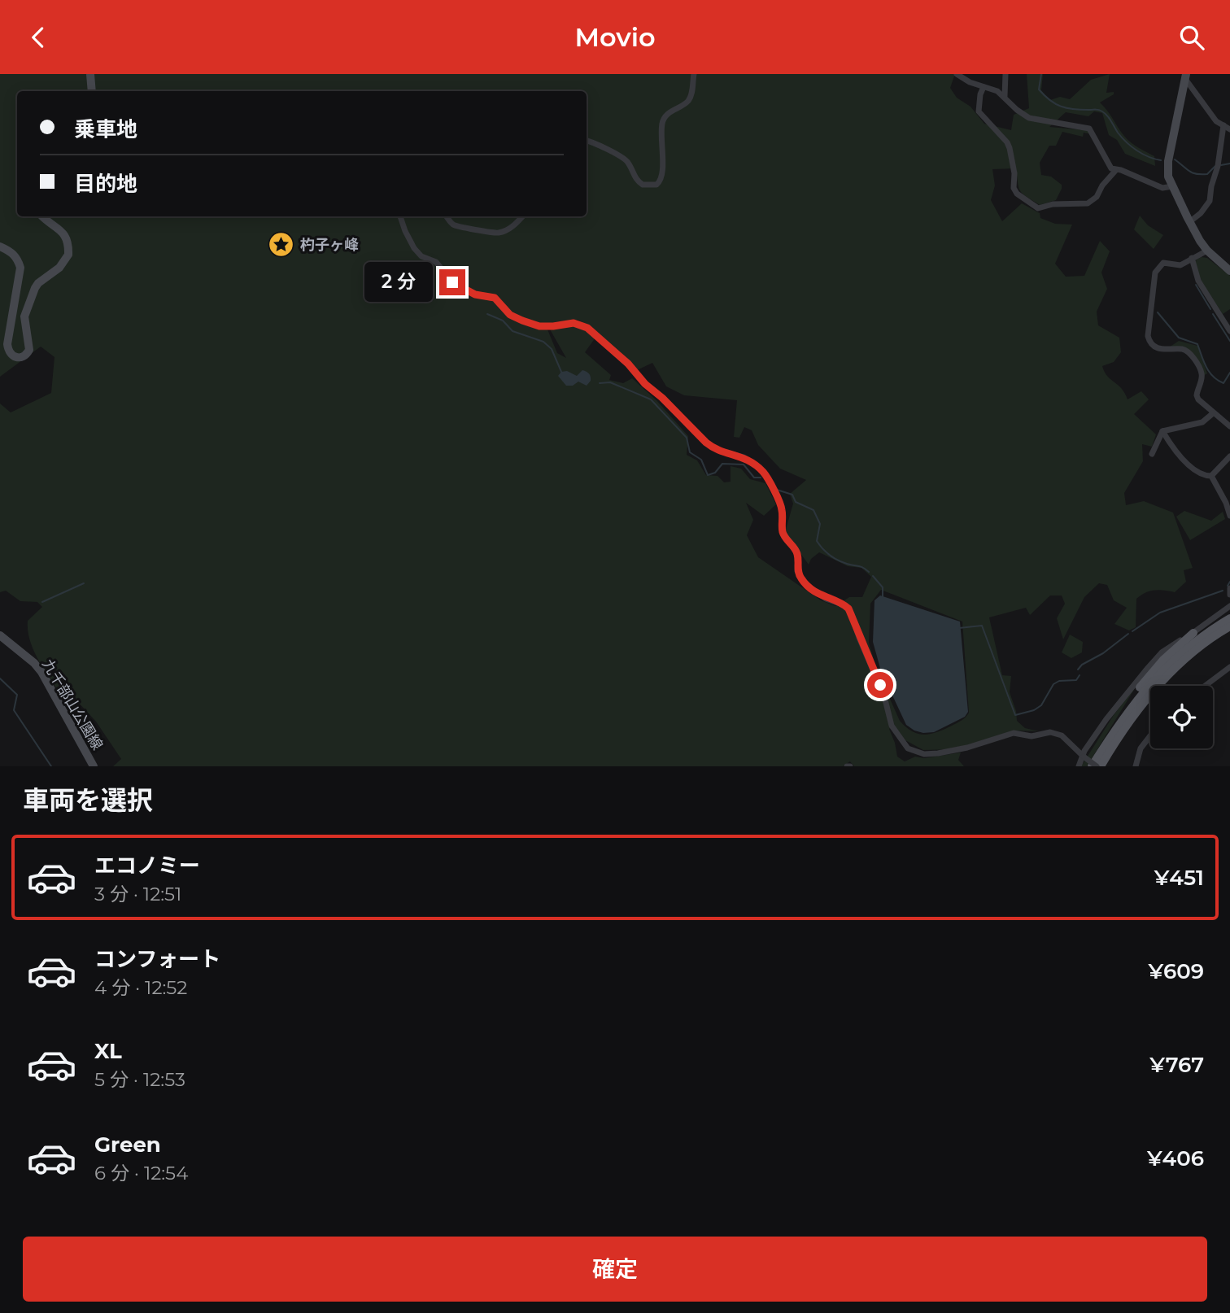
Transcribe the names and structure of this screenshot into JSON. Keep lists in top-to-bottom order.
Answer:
{
  "streets": {
    "main road": ["九千部山公園線"]
  },
  "places": {
    "place": ["杓子ヶ峰"]
  },
  "page": {
    "header": "Movio",
    "banner": ["乗車地", "目的地"],
    "bubble": "2 分",
    "heading": "車両を選択",
    "list": [
      {
        "name": "エコノミー",
        "note": "3 分 · 12:51",
        "value": "¥451"
      },
      {
        "name": "コンフォート",
        "note": "4 分 · 12:52",
        "value": "¥609"
      },
      {
        "name": "XL",
        "note": "5 分 · 12:53",
        "value": "¥767"
      },
      {
        "name": "Green",
        "note": "6 分 · 12:54",
        "value": "¥406"
      }
    ],
    "buttons": "確定"
  }
}
